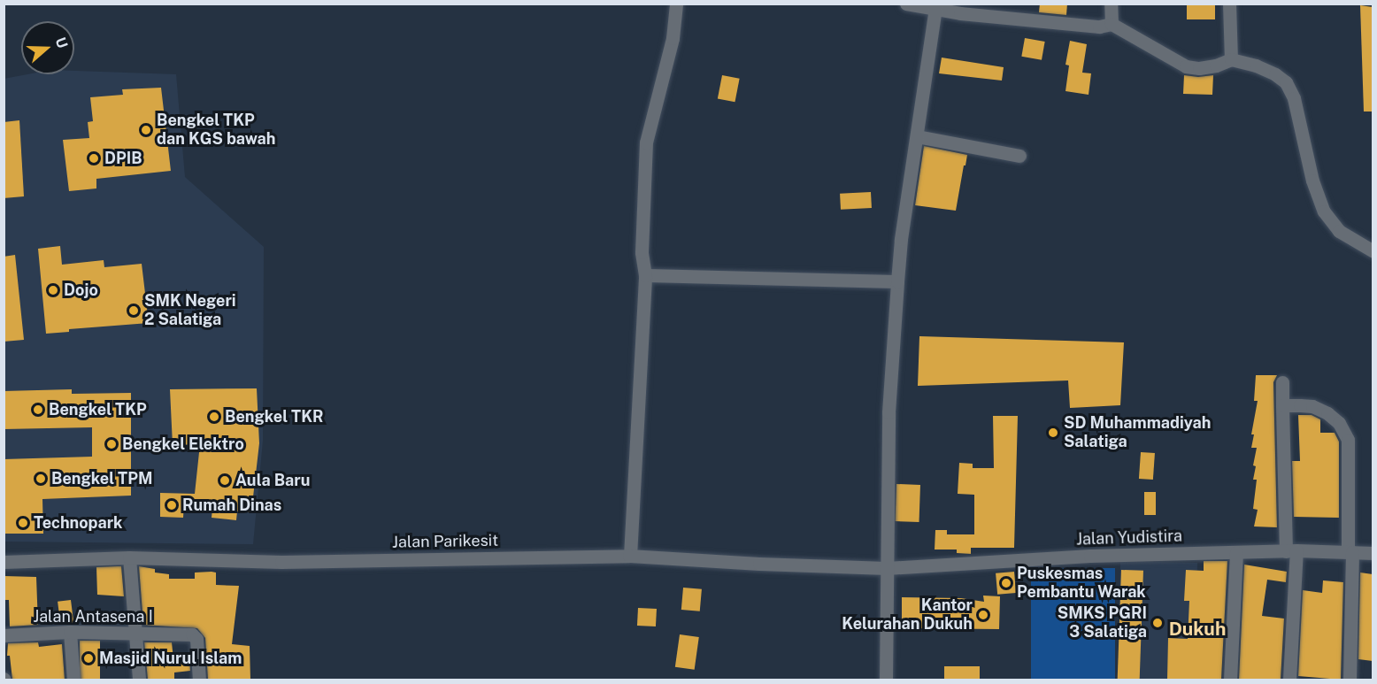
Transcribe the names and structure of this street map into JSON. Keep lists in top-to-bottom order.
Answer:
{
  "streets": {
    "street": ["Jalan Yudistira", "Jalan Parikesit", "Jalan Antasena I"]
  },
  "crossings": [
    ["Jalan Yudistira", "Jalan Parikesit"]
  ],
  "districts": ["Dukuh"],
  "places": [
    "Bengkel TKP dan KGS bawah",
    "DPIB",
    "Dojo",
    "SMK Negeri 2 Salatiga",
    "Bengkel TKP",
    "Bengkel TKR",
    "SD Muhammadiyah Salatiga",
    "Bengkel Elektro",
    "Bengkel TPM",
    "Aula Baru",
    "Rumah Dinas",
    "Technopark",
    "Puskesmas Pembantu Warak",
    "Kantor Kelurahan Dukuh",
    "SMKS PGRI 3 Salatiga",
    "Masjid Nurul Islam"
  ],
  "north": "right"
}
